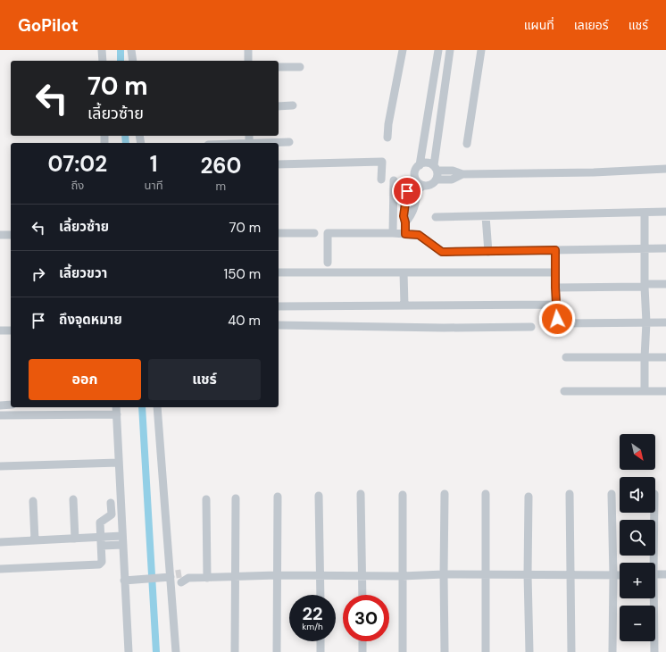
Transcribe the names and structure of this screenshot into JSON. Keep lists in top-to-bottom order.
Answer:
{
  "north": "bottom right",
  "page": {
    "header": "GoPilot",
    "nav": ["แผนที่", "เลเยอร์", "แชร์"],
    "turn": ["70 m", "เลี้ยวซ้าย"],
    "eta": [
      "07:02",
      "ถึง",
      "1",
      "นาที",
      "260",
      "m"
    ],
    "list": [
      {
        "name": "เลี้ยวซ้าย",
        "value": "70 m"
      },
      {
        "name": "เลี้ยวขวา",
        "value": "150 m"
      },
      {
        "name": "ถึงจุดหมาย",
        "value": "40 m"
      }
    ],
    "buttons": ["ออก", "แชร์"],
    "map_buttons": ["+", "−"],
    "speed": "22 km/h",
    "limit": "30"
  }
}
